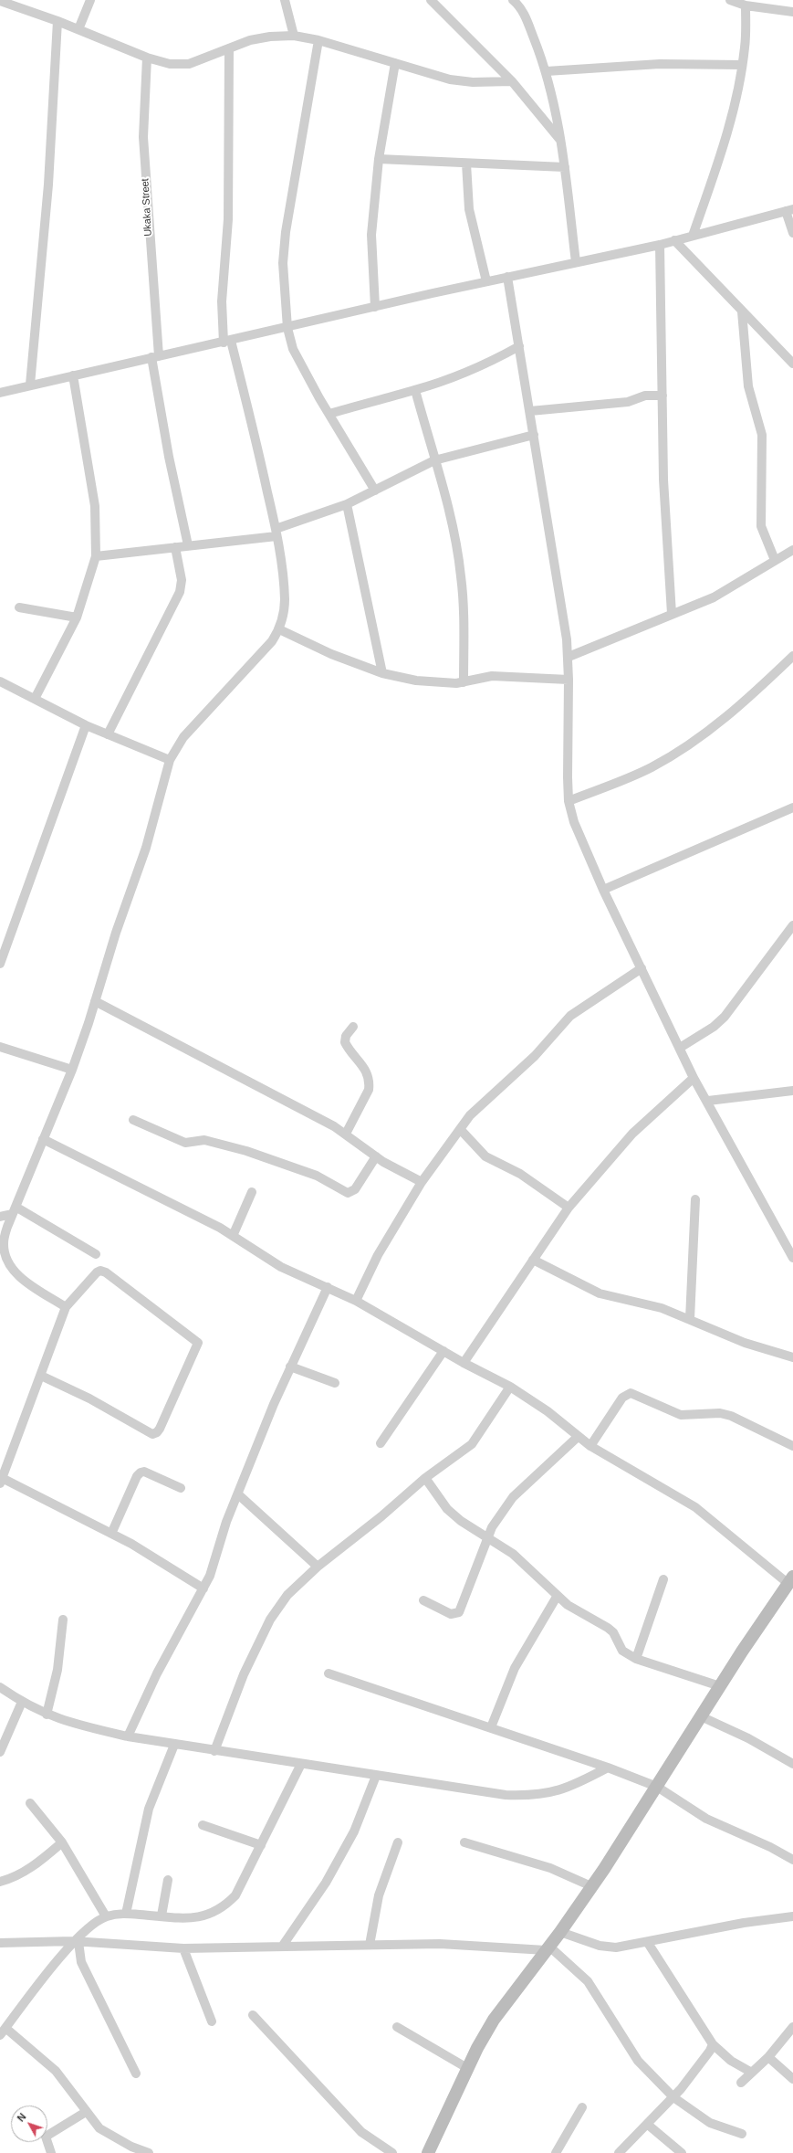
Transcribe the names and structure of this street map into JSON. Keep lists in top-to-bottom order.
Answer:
{
  "streets": {
    "street": ["Ukaka Street"]
  },
  "north": "top left"
}
